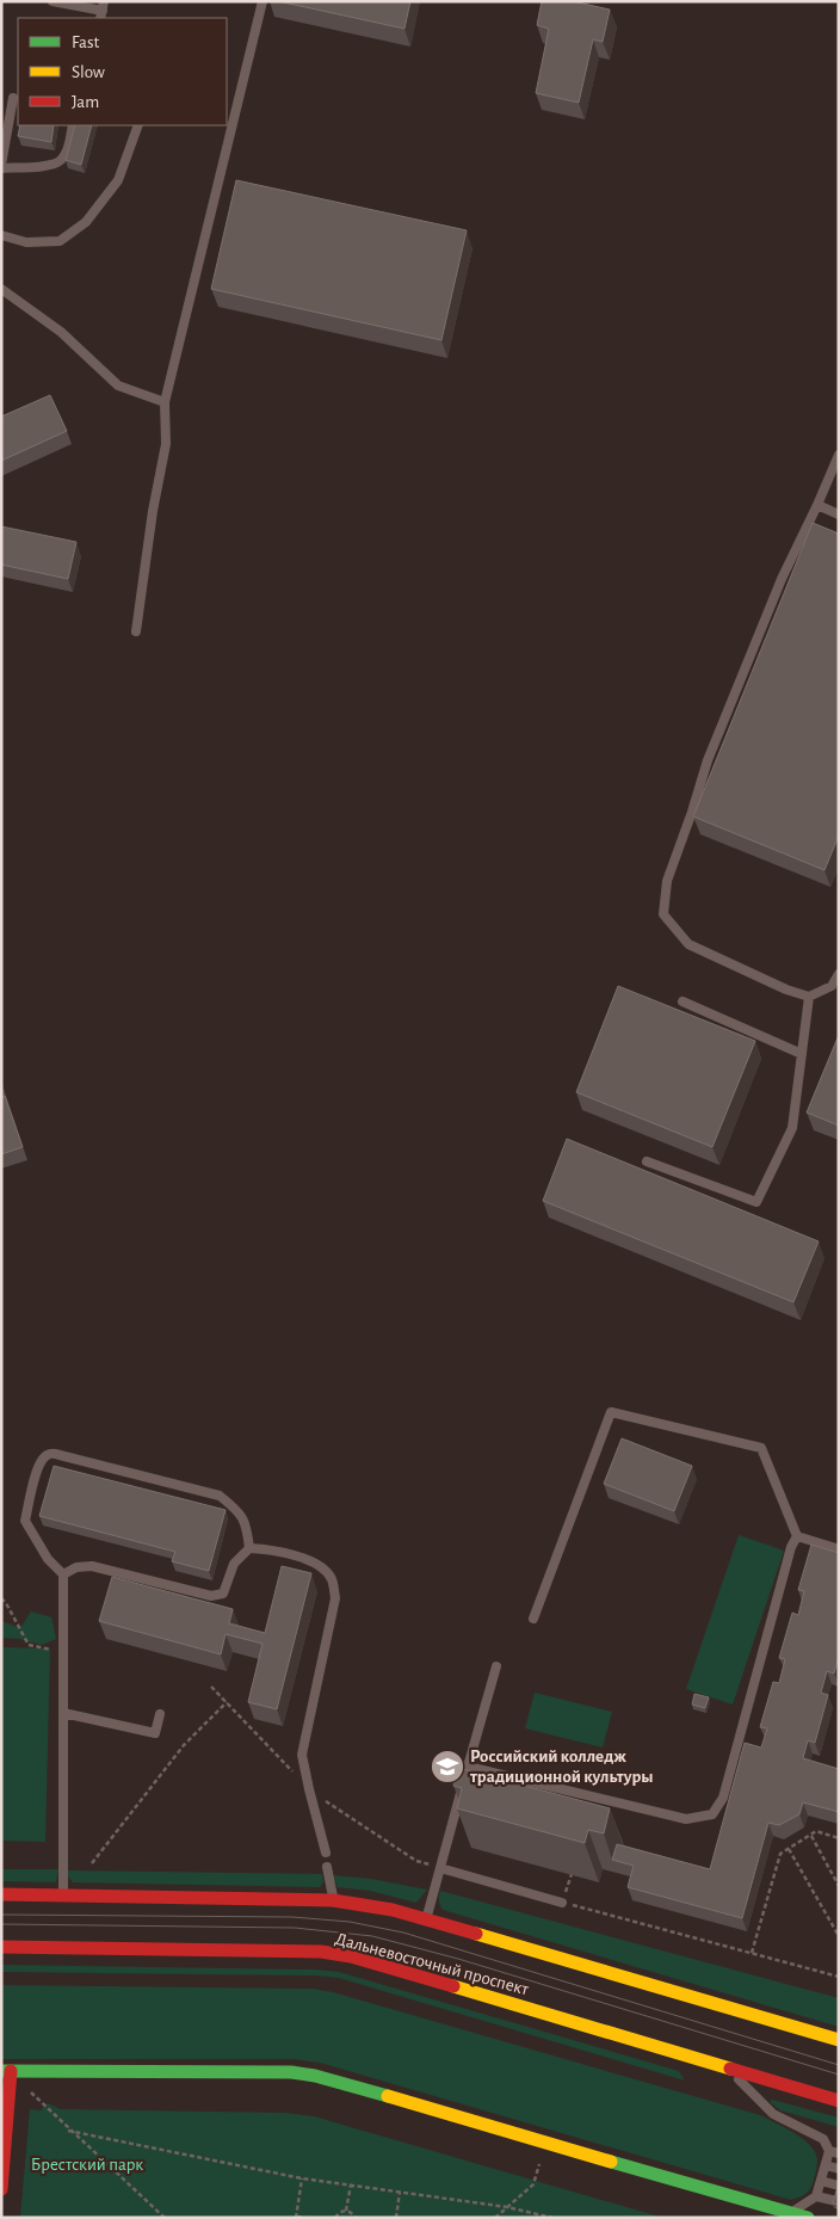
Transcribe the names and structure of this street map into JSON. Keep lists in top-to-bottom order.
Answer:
{
  "streets": {
    "main road": ["Дальневосточный проспект"]
  },
  "parks": ["Брестский парк"],
  "places": {
    "school or university": ["Российский колледж традиционной культуры"]
  },
  "legend": ["Fast", "Slow", "Jam"]
}
